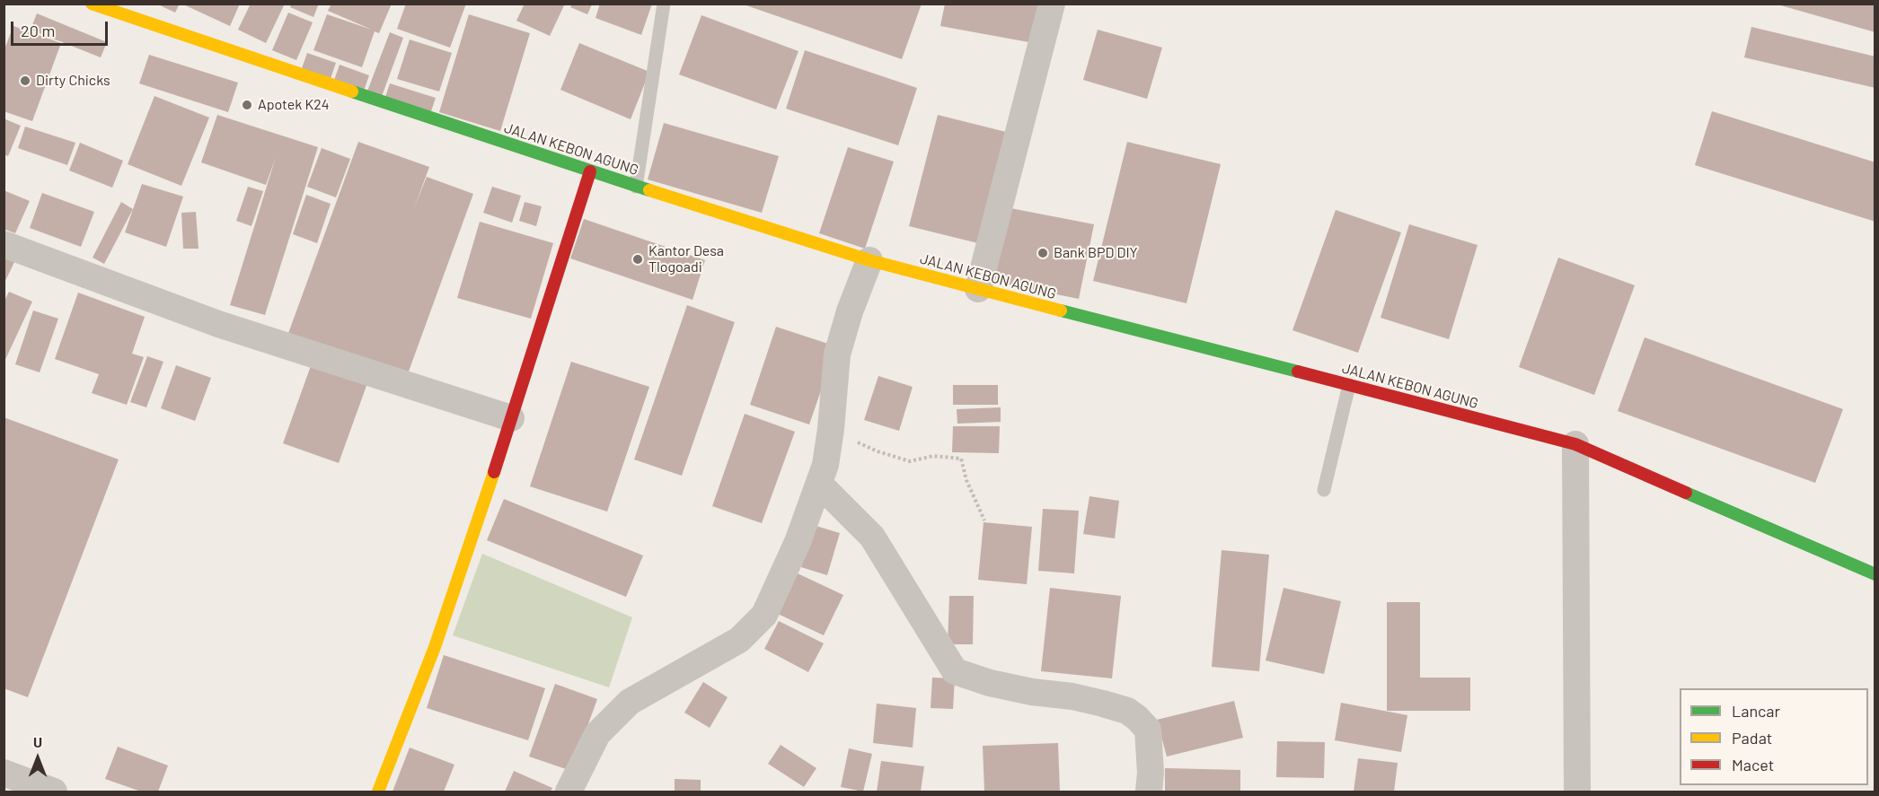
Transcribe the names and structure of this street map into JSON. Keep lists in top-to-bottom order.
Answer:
{
  "streets": {
    "main road": ["JALAN KEBON AGUNG"]
  },
  "places": [
    "Dirty Chicks",
    "Apotek K24",
    "Bank BPD DIY",
    "Kantor Desa Tlogoadi"
  ],
  "legend": ["Lancar", "Padat", "Macet"],
  "scale_bar": "20 m",
  "north": "top"
}
